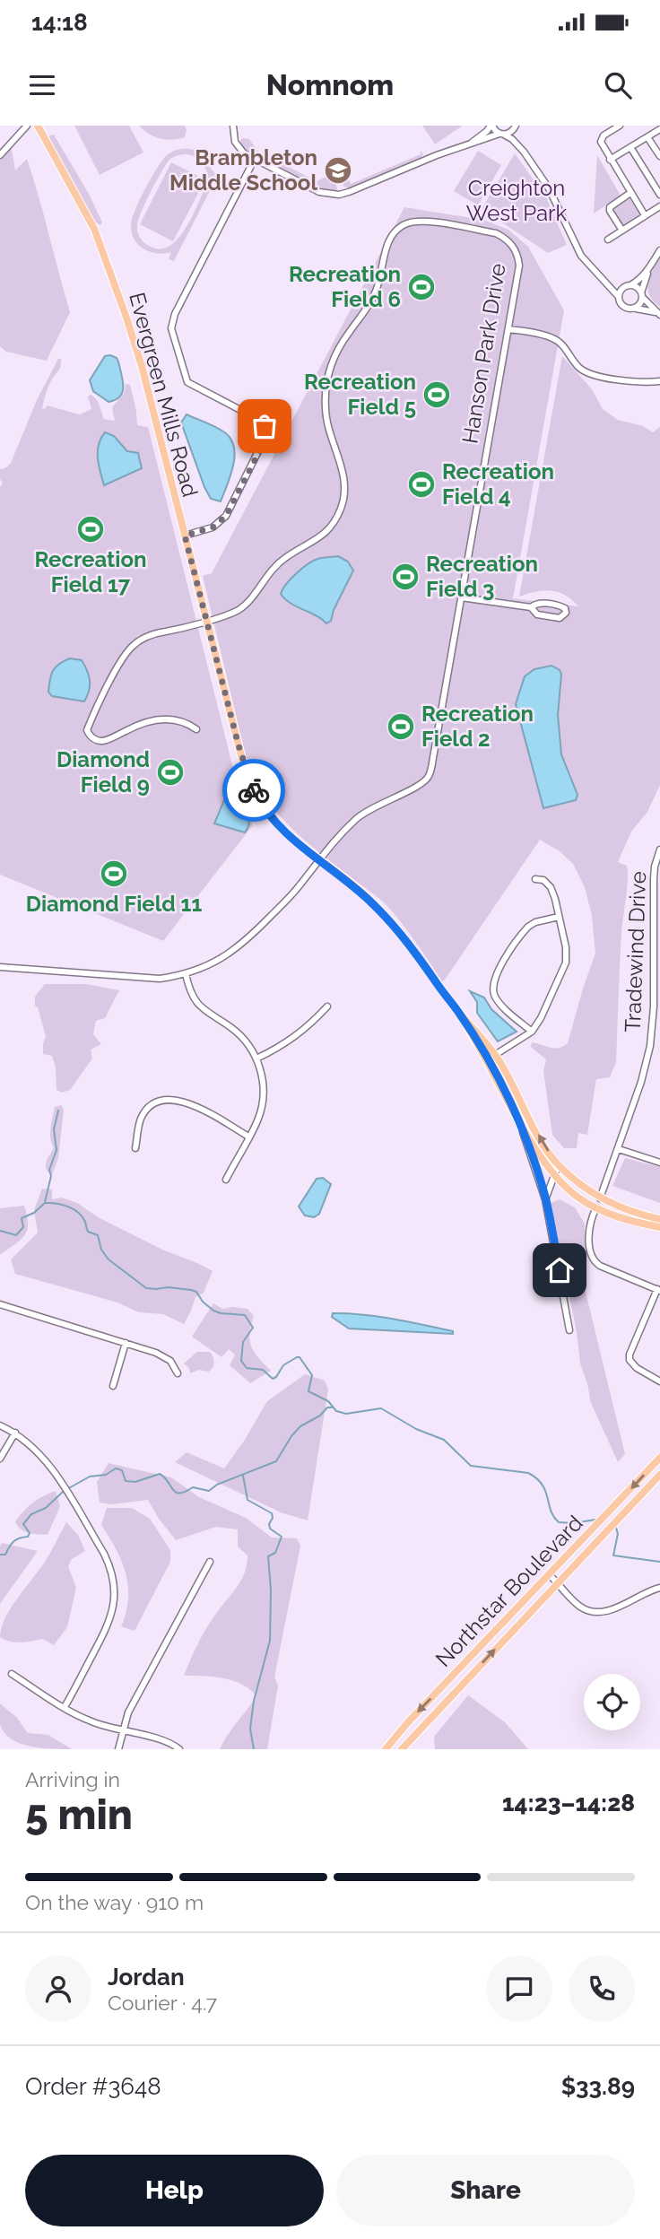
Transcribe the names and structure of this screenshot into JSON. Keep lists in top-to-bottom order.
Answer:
{
  "streets": {
    "main road": ["Evergreen Mills Road", "Northstar Boulevard"],
    "street": ["Hanson Park Drive", "Tradewind Drive"]
  },
  "crossings": [
    ["Hanson Park Drive", "Evergreen Mills Road"],
    ["Evergreen Mills Road", "Tradewind Drive"]
  ],
  "parks": ["Creighton West Park"],
  "places": {
    "school or university": ["Brambleton Middle School"],
    "sports": [
      "Recreation Field 6",
      "Recreation Field 5",
      "Recreation Field 4",
      "Recreation Field 17",
      "Recreation Field 3",
      "Recreation Field 2",
      "Diamond Field 9",
      "Diamond Field 11"
    ]
  },
  "page": {
    "status": "14:18",
    "header": "Nomnom",
    "heading": ["5 min", "Arriving in", "14:23–14:28"],
    "panel": [
      "Jordan",
      "Courier · 4.7",
      "Order #3648",
      "$33.89"
    ],
    "bar": "On the way · 910 m",
    "buttons": ["Help", "Share"]
  }
}
